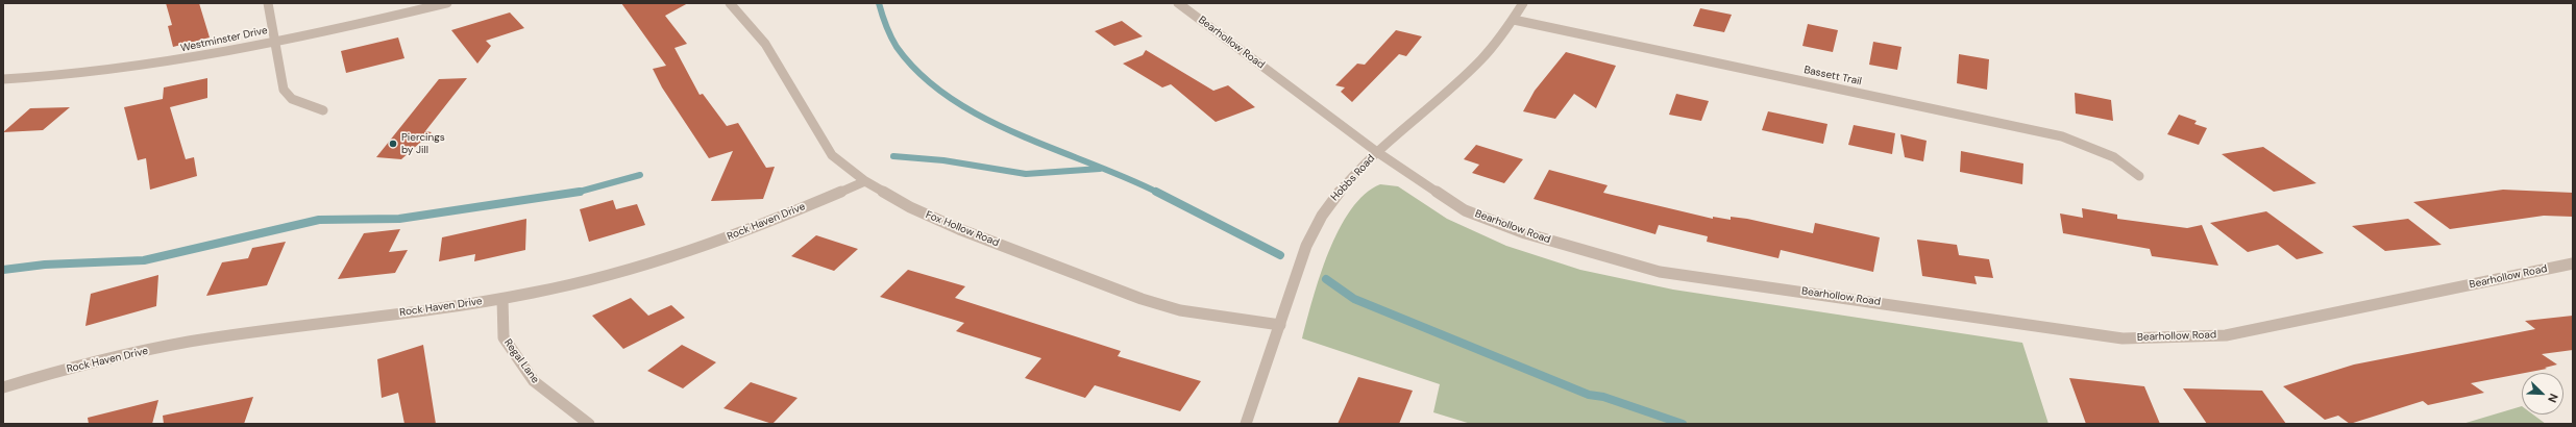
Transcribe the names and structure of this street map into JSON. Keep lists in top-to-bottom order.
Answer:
{
  "streets": {
    "street": [
      "Westminster Drive",
      "Bearhollow Road",
      "Bassett Trail",
      "Hobbs Road",
      "Rock Haven Drive",
      "Fox Hollow Road",
      "Regal Lane"
    ]
  },
  "crossings": [
    ["Bearhollow Road", "Hobbs Road"],
    ["Bassett Trail", "Hobbs Road"],
    ["Hobbs Road", "Fox Hollow Road"],
    ["Rock Haven Drive", "Fox Hollow Road"],
    ["Rock Haven Drive", "Regal Lane"]
  ],
  "places": ["Piercings by Jill"],
  "north": "bottom right"
}
